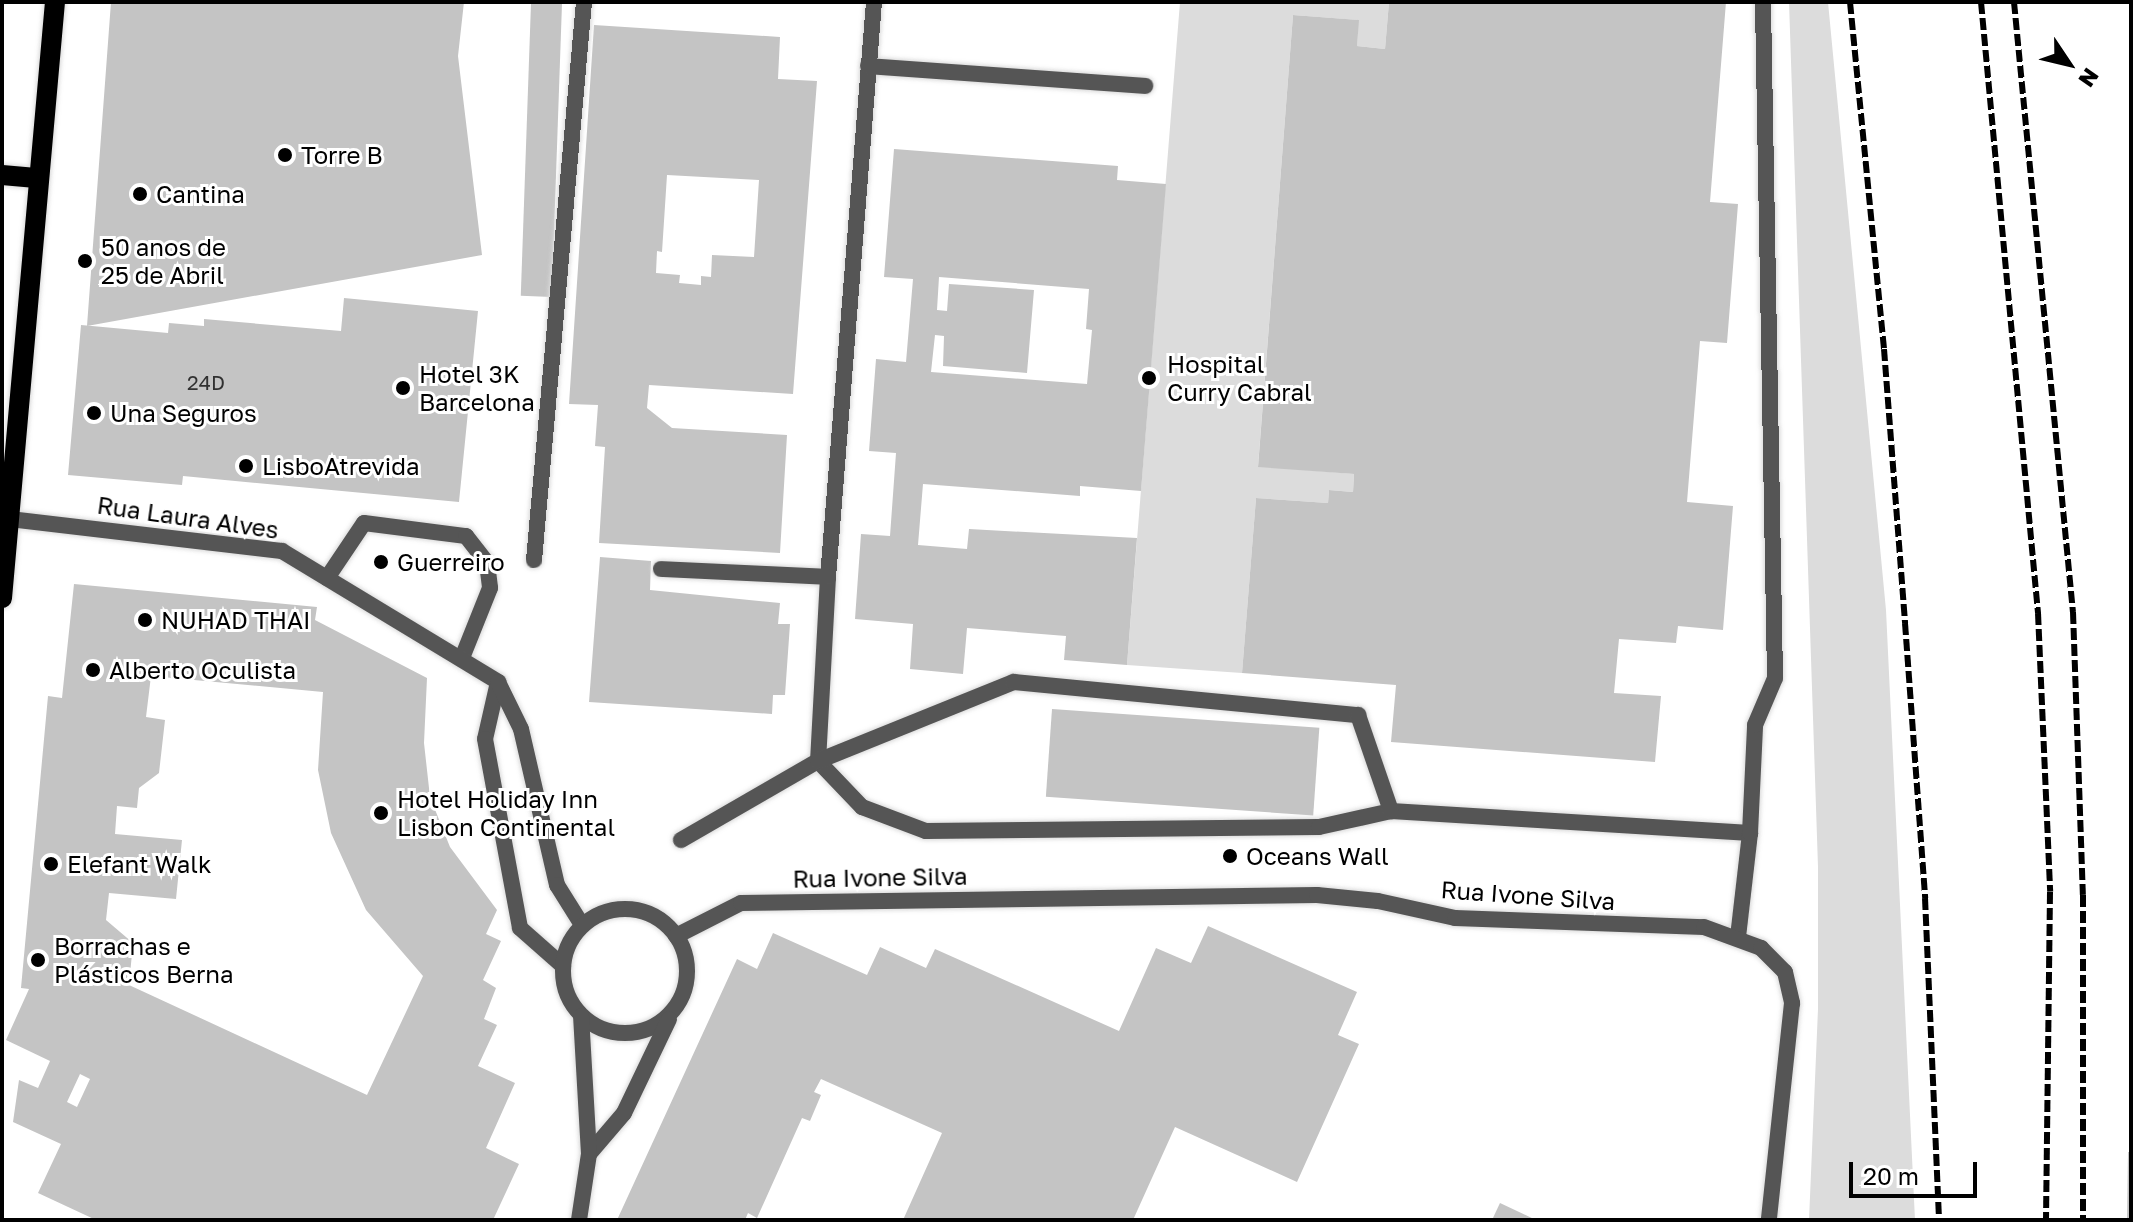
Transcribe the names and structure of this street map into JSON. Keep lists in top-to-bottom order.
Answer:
{
  "streets": {
    "street": ["Rua Laura Alves", "Rua Ivone Silva"]
  },
  "places": [
    "Torre B",
    "Cantina",
    "50 anos de 25 de Abril",
    "Hospital Curry Cabral",
    "Hotel 3K Barcelona",
    "Una Seguros",
    "LisboAtrevida",
    "Guerreiro",
    "NUHAD THAI",
    "Alberto Oculista",
    "Hotel Holiday Inn Lisbon Continental",
    "Oceans Wall",
    "Elefant Walk",
    "Borrachas e Plásticos Berna"
  ],
  "house_numbers": ["24D"],
  "scale_bar": "20 m",
  "north": "bottom right"
}
